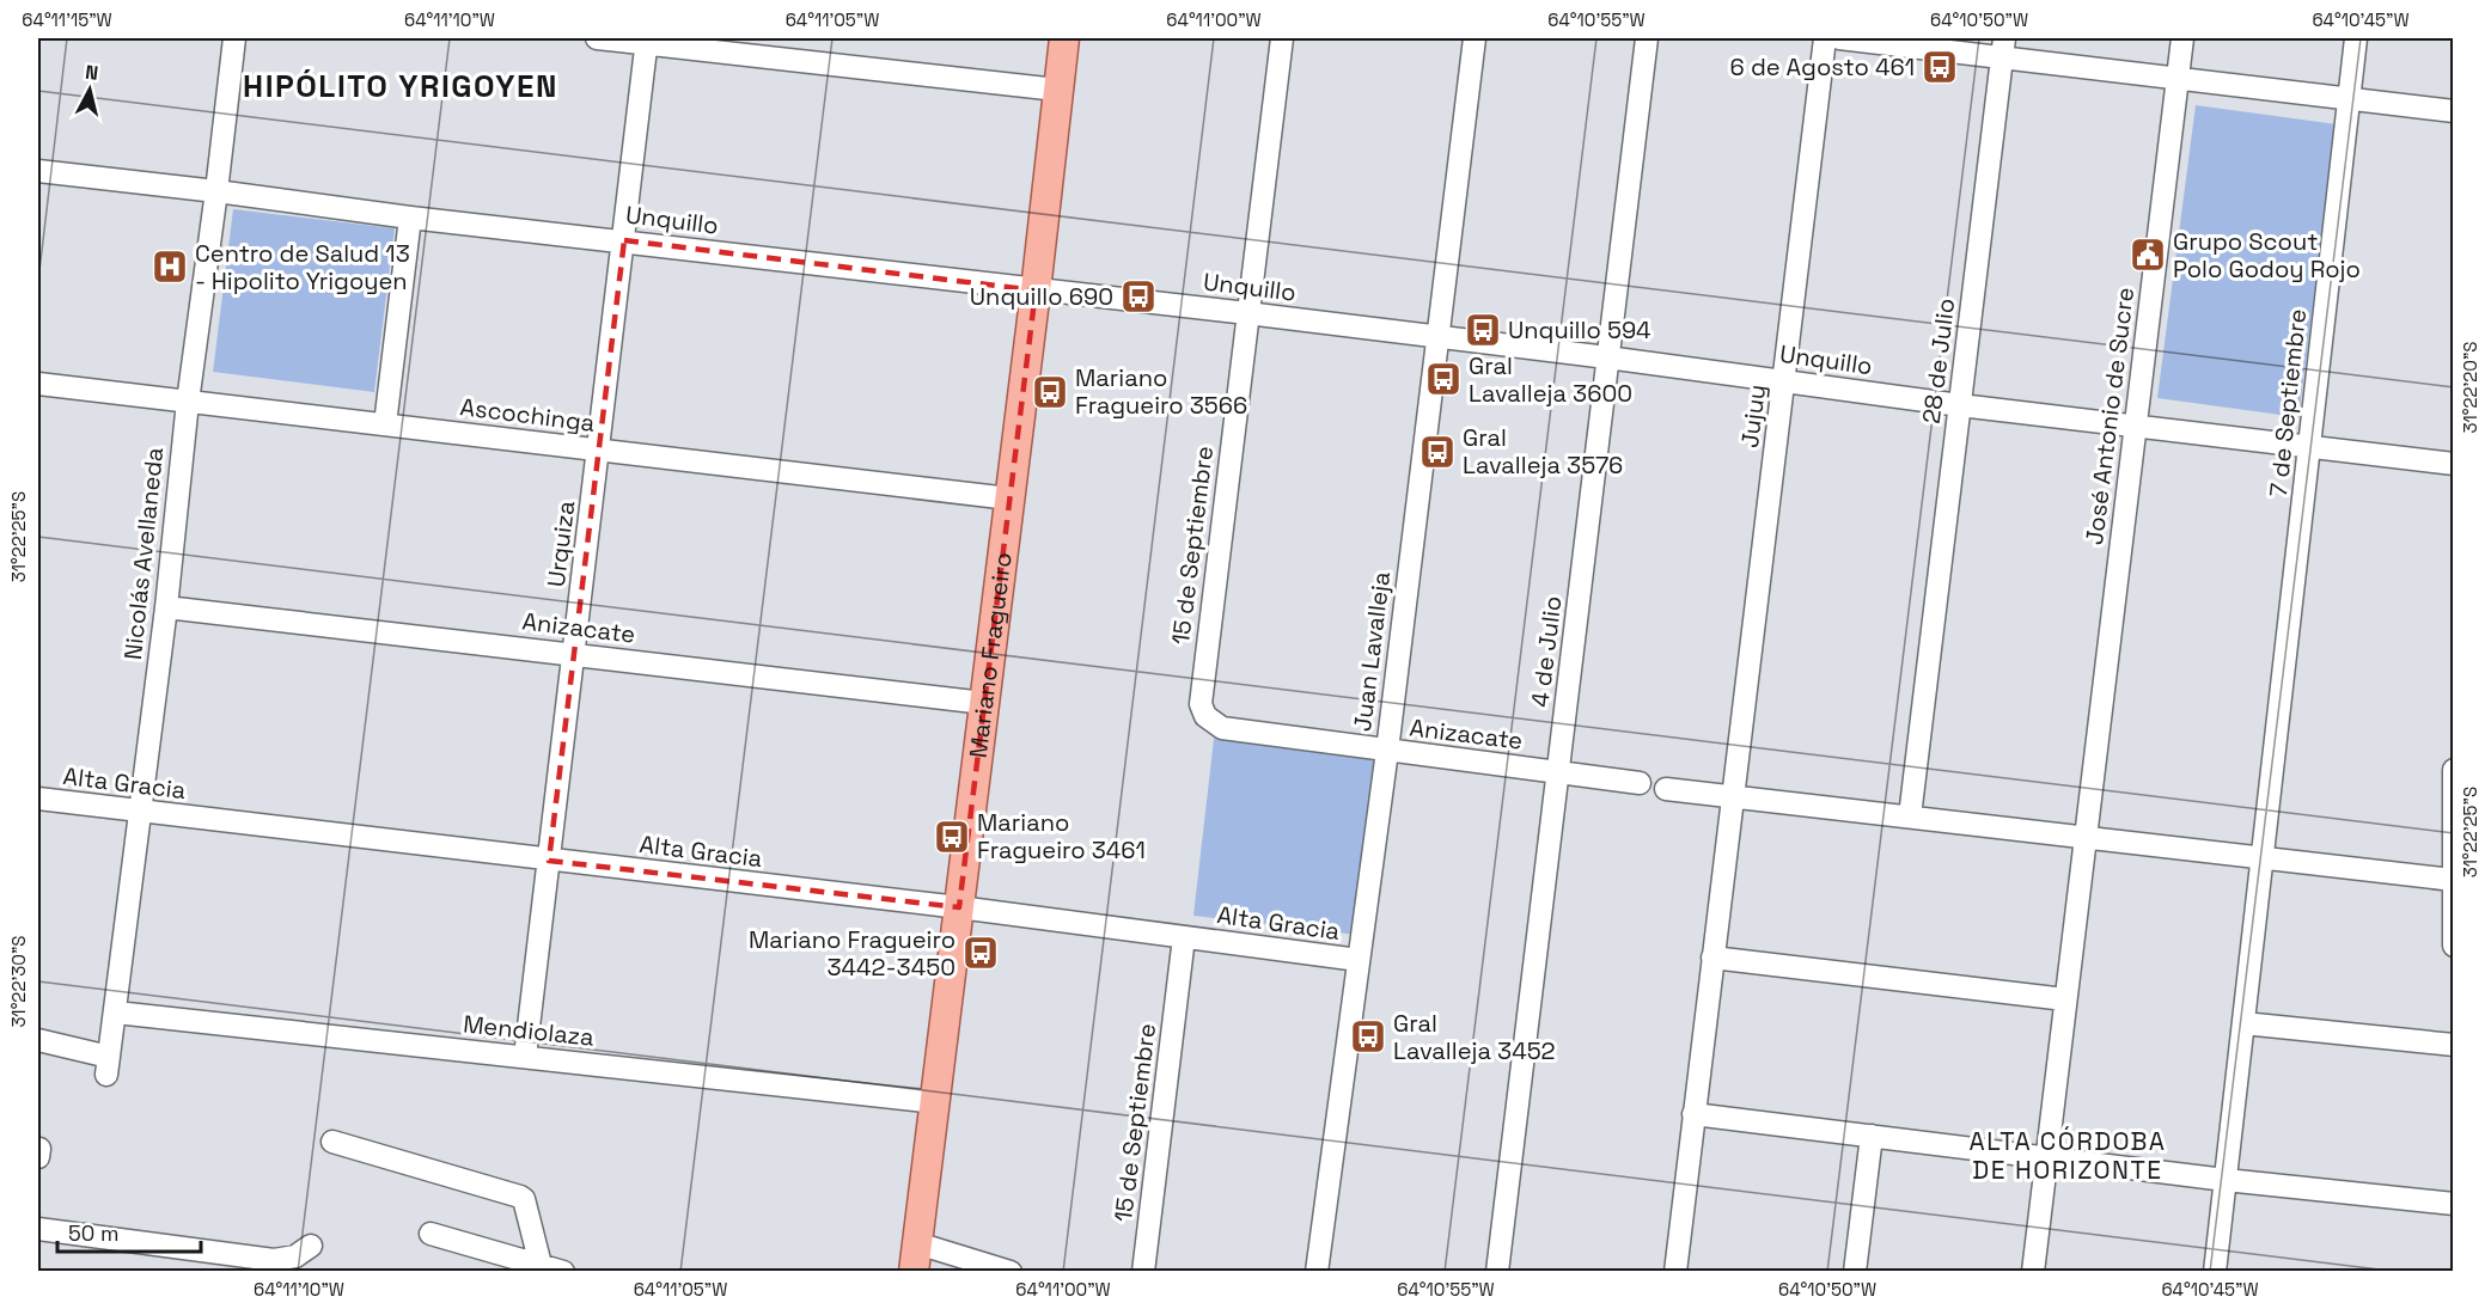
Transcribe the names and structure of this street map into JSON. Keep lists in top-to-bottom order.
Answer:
{
  "streets": {
    "main road": ["Mariano Fragueiro"],
    "street": [
      "Unquillo",
      "28 de Julio",
      "7 de Septiembre",
      "Ascochinga",
      "Jujuy",
      "José Antonio de Sucre",
      "Urquiza",
      "15 de Septiembre",
      "Nicolás Avellaneda",
      "Anizacate",
      "Juan Lavalleja",
      "4 de Julio",
      "Alta Gracia",
      "Mendiolaza"
    ]
  },
  "crossings": [
    ["Unquillo", "28 de Julio"],
    ["Unquillo", "7 de Septiembre"],
    ["Unquillo", "Jujuy"],
    ["Unquillo", "José Antonio de Sucre"],
    ["Unquillo", "Urquiza"],
    ["Unquillo", "15 de Septiembre"],
    ["Unquillo", "Nicolás Avellaneda"],
    ["Unquillo", "Juan Lavalleja"],
    ["Unquillo", "4 de Julio"],
    ["Unquillo", "Mariano Fragueiro"],
    ["Ascochinga", "Urquiza"],
    ["Ascochinga", "Nicolás Avellaneda"],
    ["Ascochinga", "Mariano Fragueiro"],
    ["Urquiza", "Anizacate"],
    ["Urquiza", "Alta Gracia"],
    ["Urquiza", "Mendiolaza"],
    ["15 de Septiembre", "Anizacate"],
    ["15 de Septiembre", "Alta Gracia"],
    ["Nicolás Avellaneda", "Anizacate"],
    ["Nicolás Avellaneda", "Alta Gracia"],
    ["Nicolás Avellaneda", "Mendiolaza"],
    ["Anizacate", "Juan Lavalleja"],
    ["Anizacate", "4 de Julio"],
    ["Anizacate", "Mariano Fragueiro"],
    ["Juan Lavalleja", "Alta Gracia"],
    ["Mariano Fragueiro", "Alta Gracia"],
    ["Mariano Fragueiro", "Mendiolaza"]
  ],
  "districts": ["HIPÓLITO YRIGOYEN", "ALTA CÓRDOBA DE HORIZONTE"],
  "places": {
    "bus stop": [
      "6 de Agosto 461",
      "Unquillo 690",
      "Unquillo 594",
      "Gral Lavalleja 3600",
      "Mariano Fragueiro 3566",
      "Gral Lavalleja 3576",
      "Mariano Fragueiro 3461",
      "Mariano Fragueiro 3442-3450",
      "Gral Lavalleja 3452"
    ],
    "public building": ["Grupo Scout Polo Godoy Rojo"],
    "hospital": ["Centro de Salud 13 - Hipolito Yrigoyen"]
  },
  "scale_bar": "50 m",
  "north": "top",
  "coordinates": [
    "64°11'15\"W",
    "64°11'10\"W",
    "64°11'05\"W",
    "64°11'00\"W",
    "64°10'55\"W",
    "64°10'50\"W",
    "64°10'45\"W",
    "31°22'20\"S",
    "31°22'25\"S",
    "31°22'30\"S"
  ]
}
